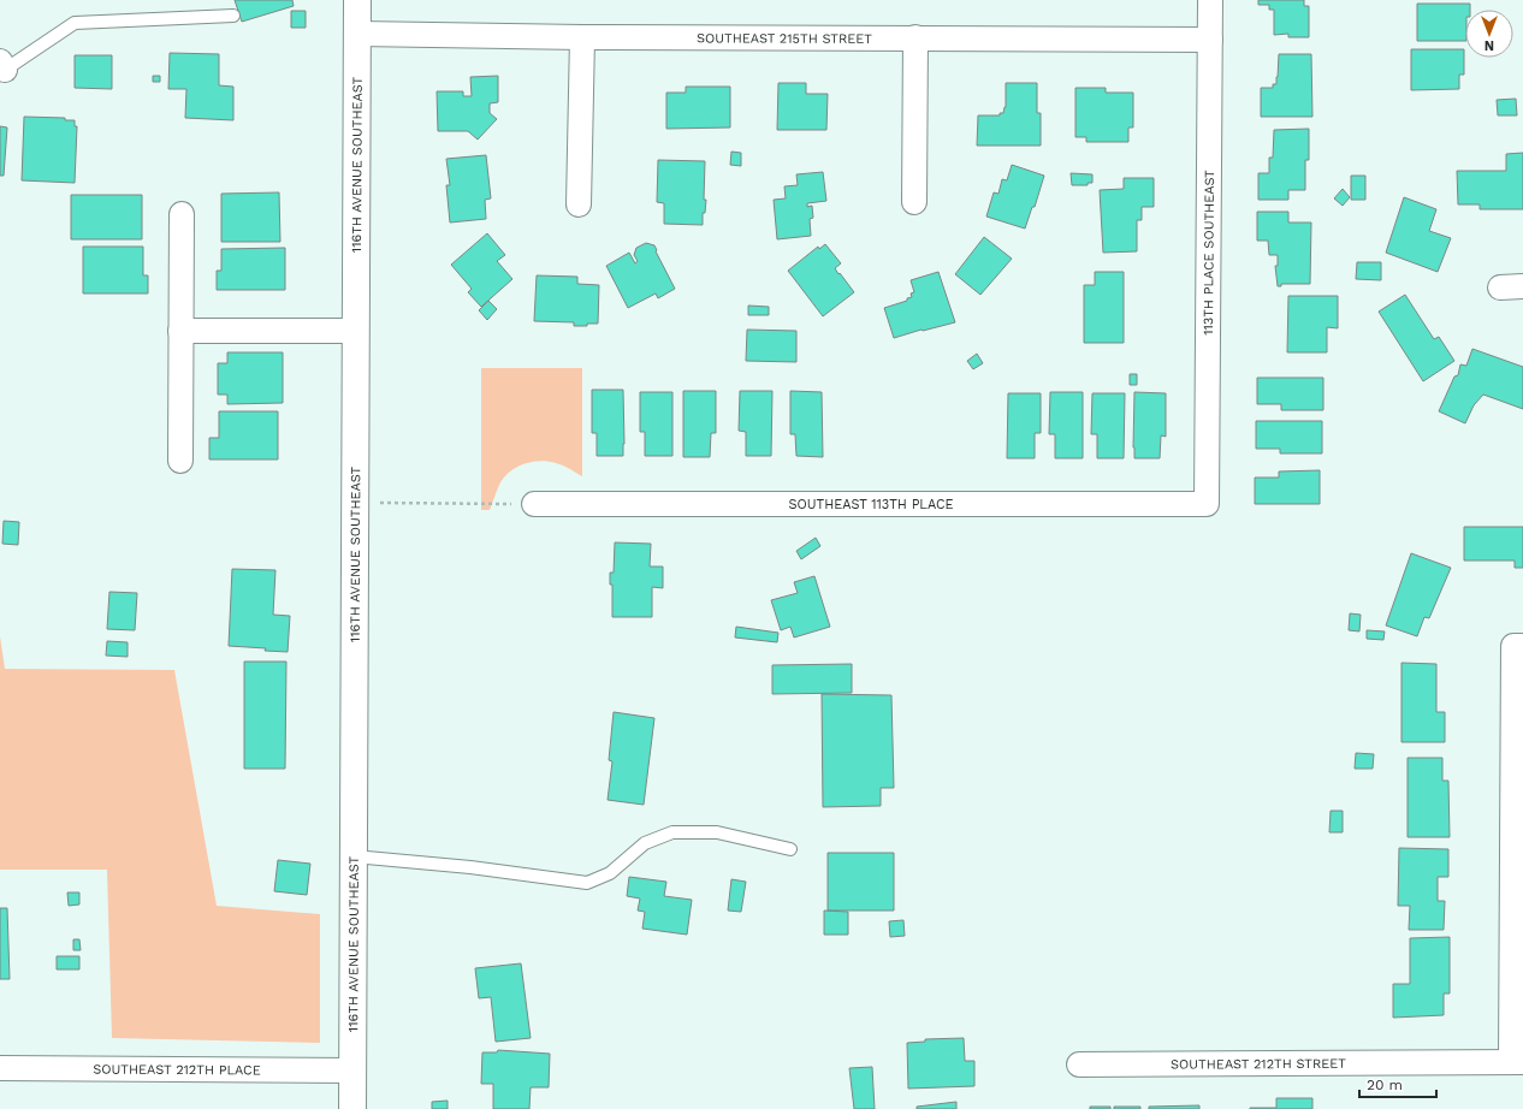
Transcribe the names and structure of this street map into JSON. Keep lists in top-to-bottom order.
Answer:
{
  "streets": {
    "main road": ["116TH AVENUE SOUTHEAST"],
    "street": [
      "SOUTHEAST 215TH STREET",
      "113TH PLACE SOUTHEAST",
      "SOUTHEAST 113TH PLACE",
      "SOUTHEAST 212TH STREET",
      "SOUTHEAST 212TH PLACE"
    ]
  },
  "crossings": [
    ["SOUTHEAST 215TH STREET", "116TH AVENUE SOUTHEAST"],
    ["SOUTHEAST 215TH STREET", "113TH PLACE SOUTHEAST"],
    ["116TH AVENUE SOUTHEAST", "SOUTHEAST 212TH PLACE"],
    ["113TH PLACE SOUTHEAST", "SOUTHEAST 113TH PLACE"]
  ],
  "scale_bar": "20 m",
  "north": "bottom"
}
